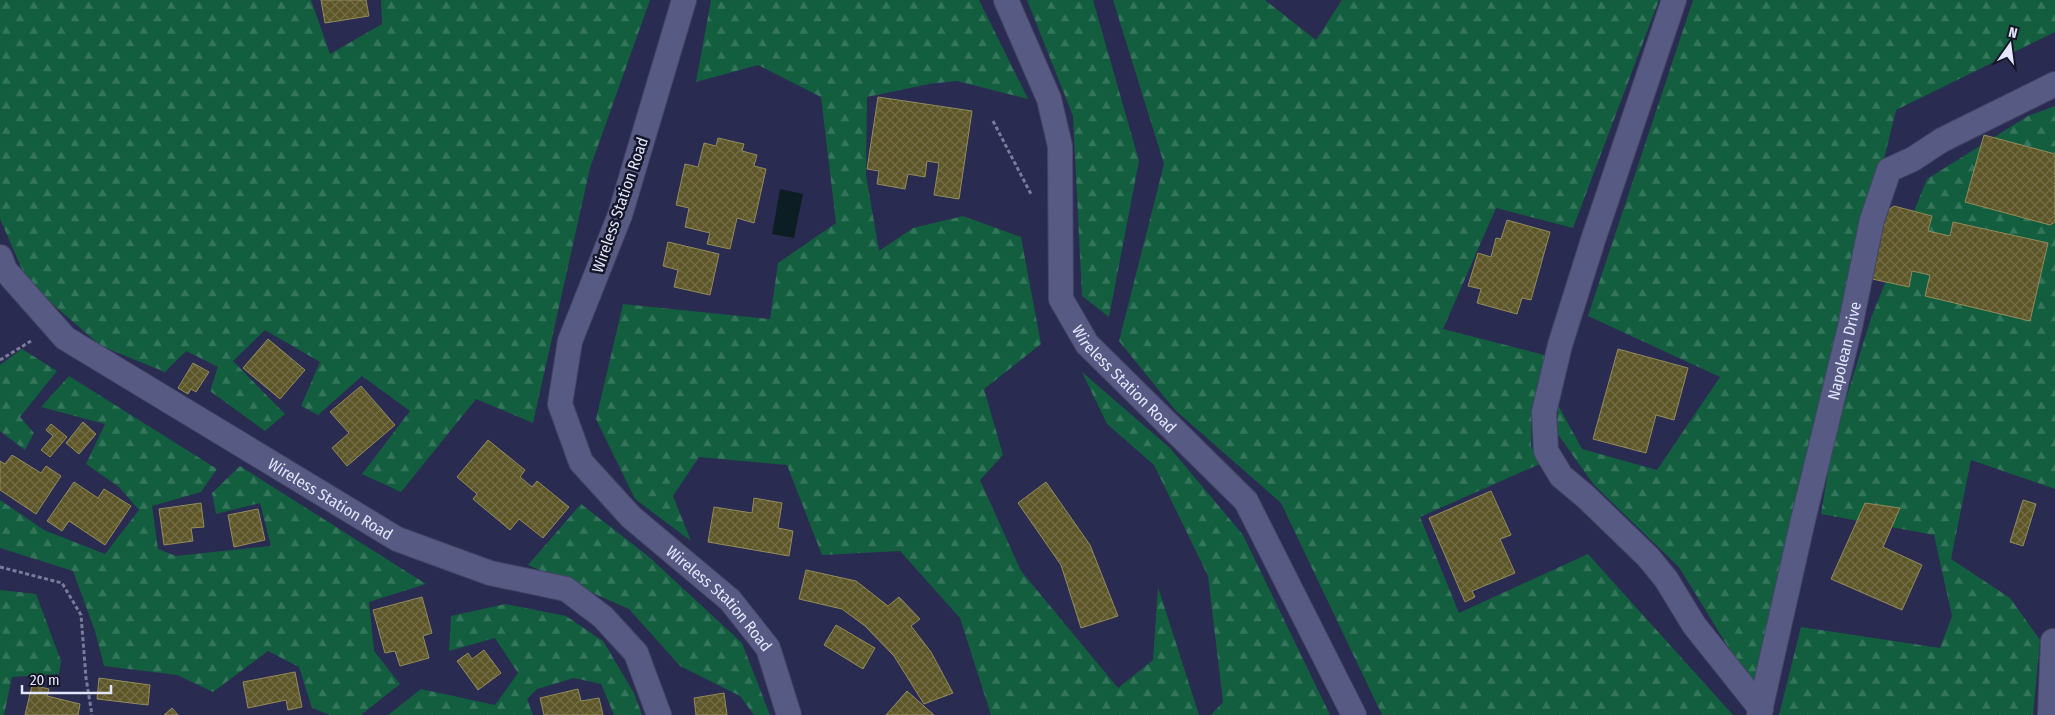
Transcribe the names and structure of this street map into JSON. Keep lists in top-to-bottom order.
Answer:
{
  "streets": {
    "street": ["Wireless Station Road", "Napolean Drive"]
  },
  "scale_bar": "20 m",
  "north": "top"
}
